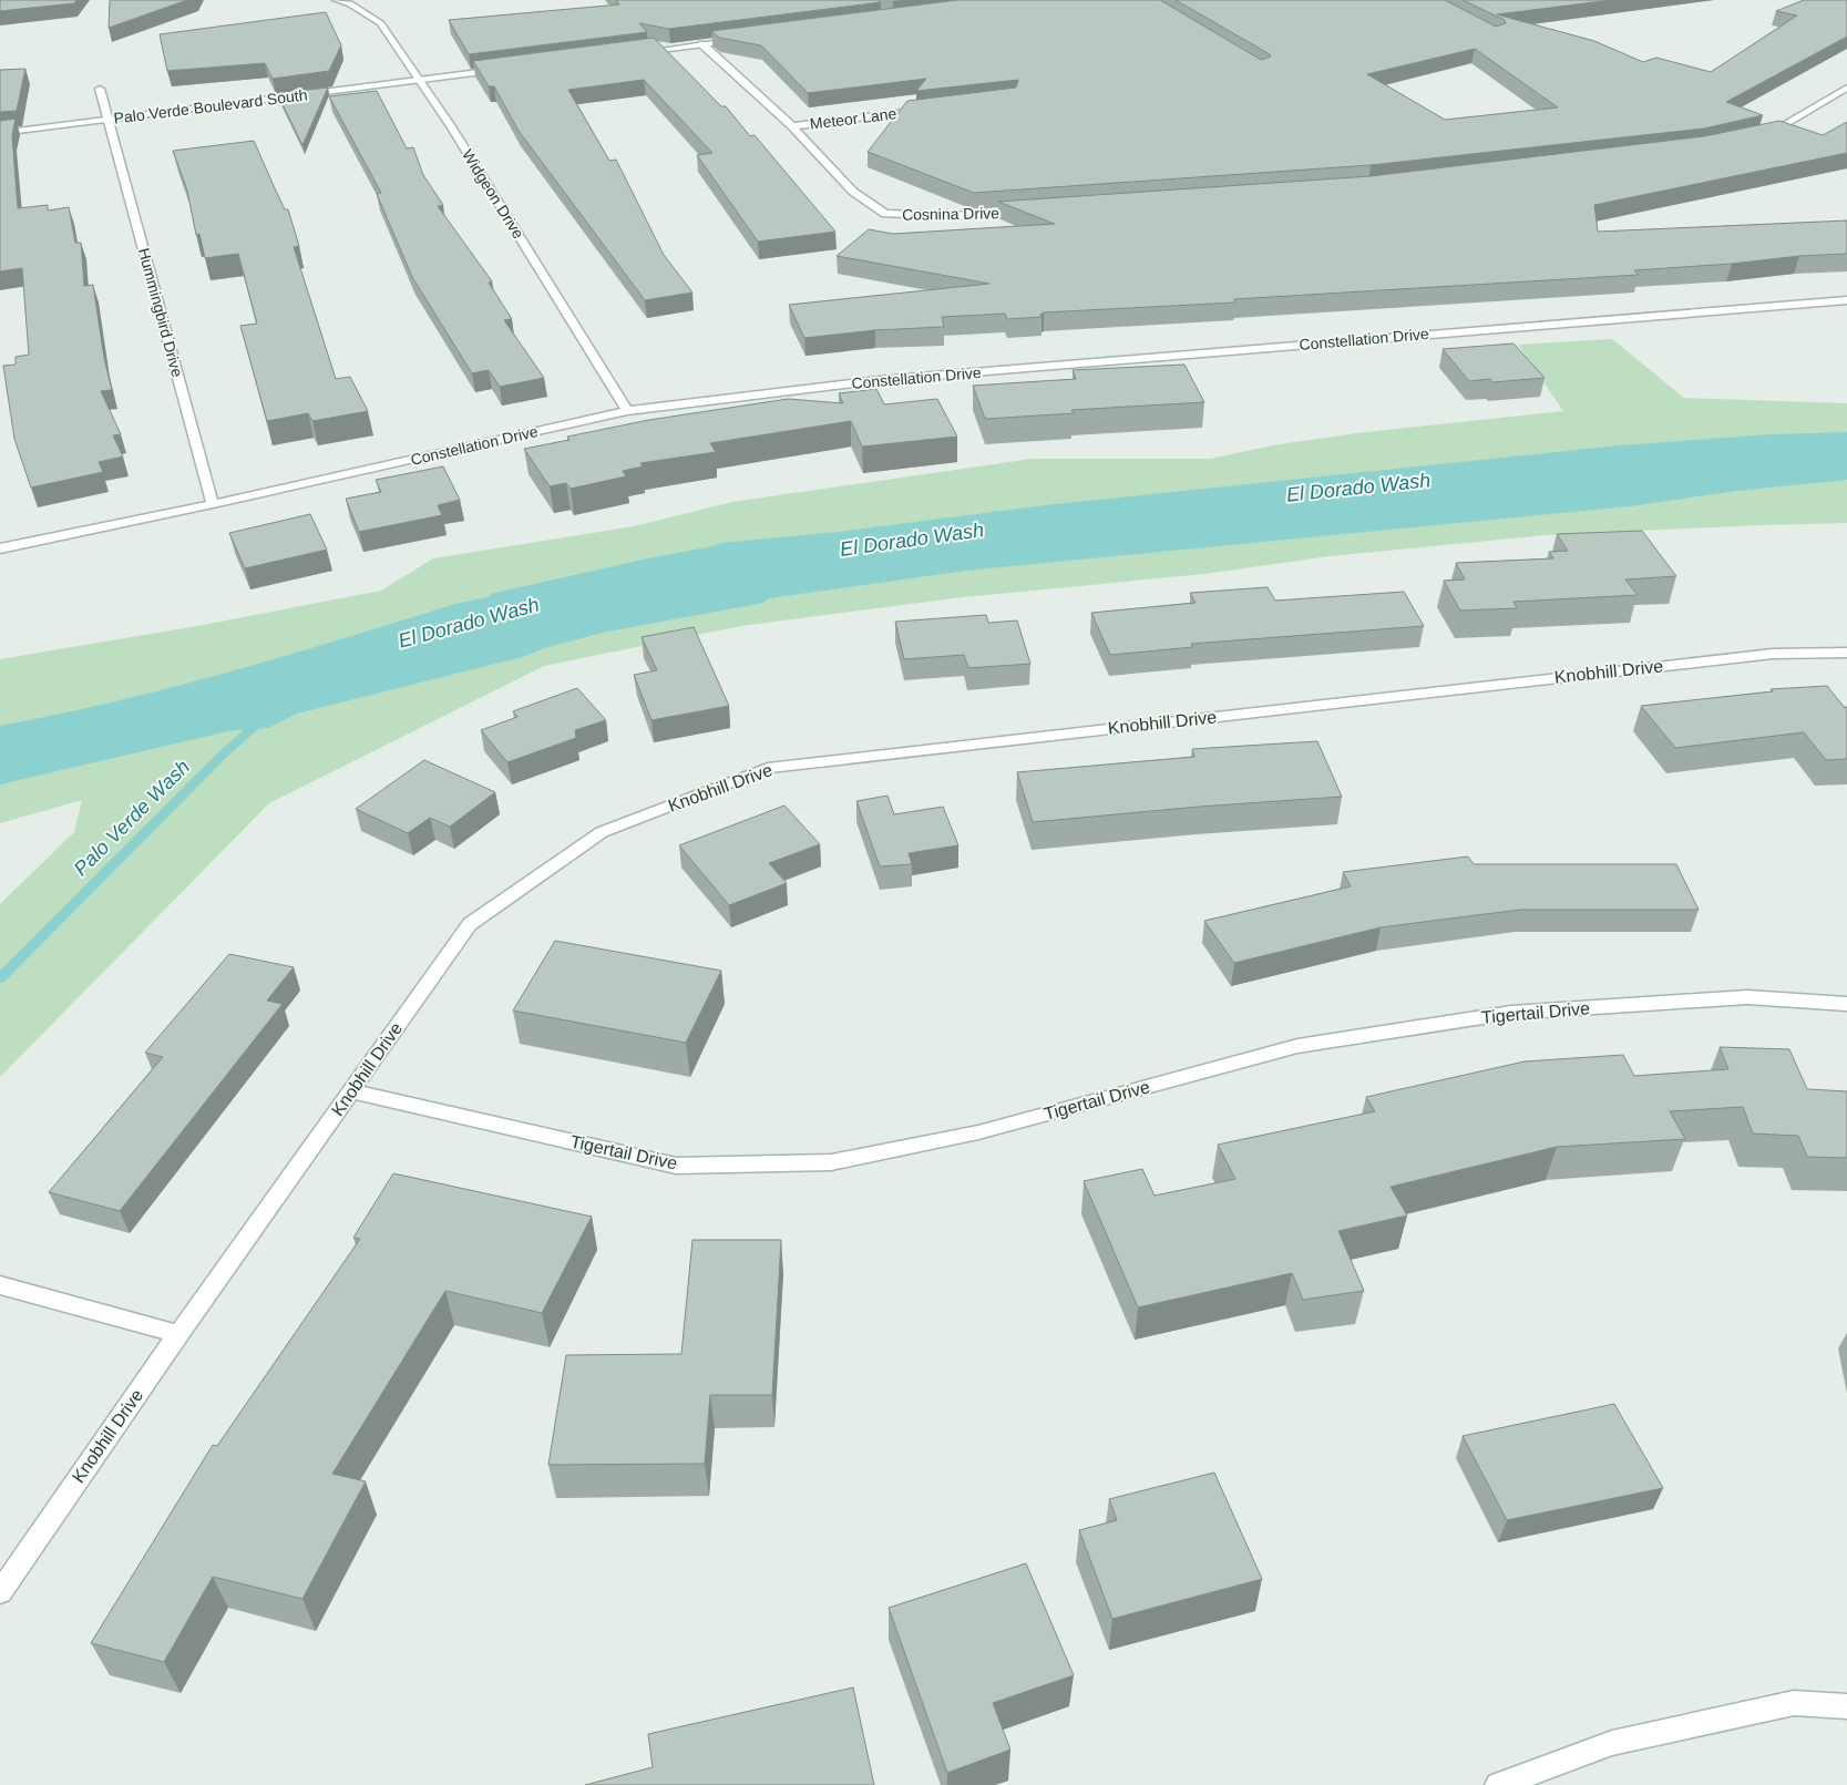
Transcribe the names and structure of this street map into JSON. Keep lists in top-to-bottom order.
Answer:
{
  "streets": {
    "street": [
      "Palo Verde Boulevard South",
      "Meteor Lane",
      "Widgeon Drive",
      "Cosnina Drive",
      "Hummingbird Drive",
      "Constellation Drive",
      "Knobhill Drive",
      "Tigertail Drive"
    ]
  },
  "crossings": [
    ["Palo Verde Boulevard South", "Widgeon Drive"],
    ["Palo Verde Boulevard South", "Hummingbird Drive"],
    ["Meteor Lane", "Cosnina Drive"],
    ["Widgeon Drive", "Constellation Drive"],
    ["Hummingbird Drive", "Constellation Drive"],
    ["Knobhill Drive", "Tigertail Drive"]
  ],
  "water": ["El Dorado Wash", "Palo Verde Wash"]
}
